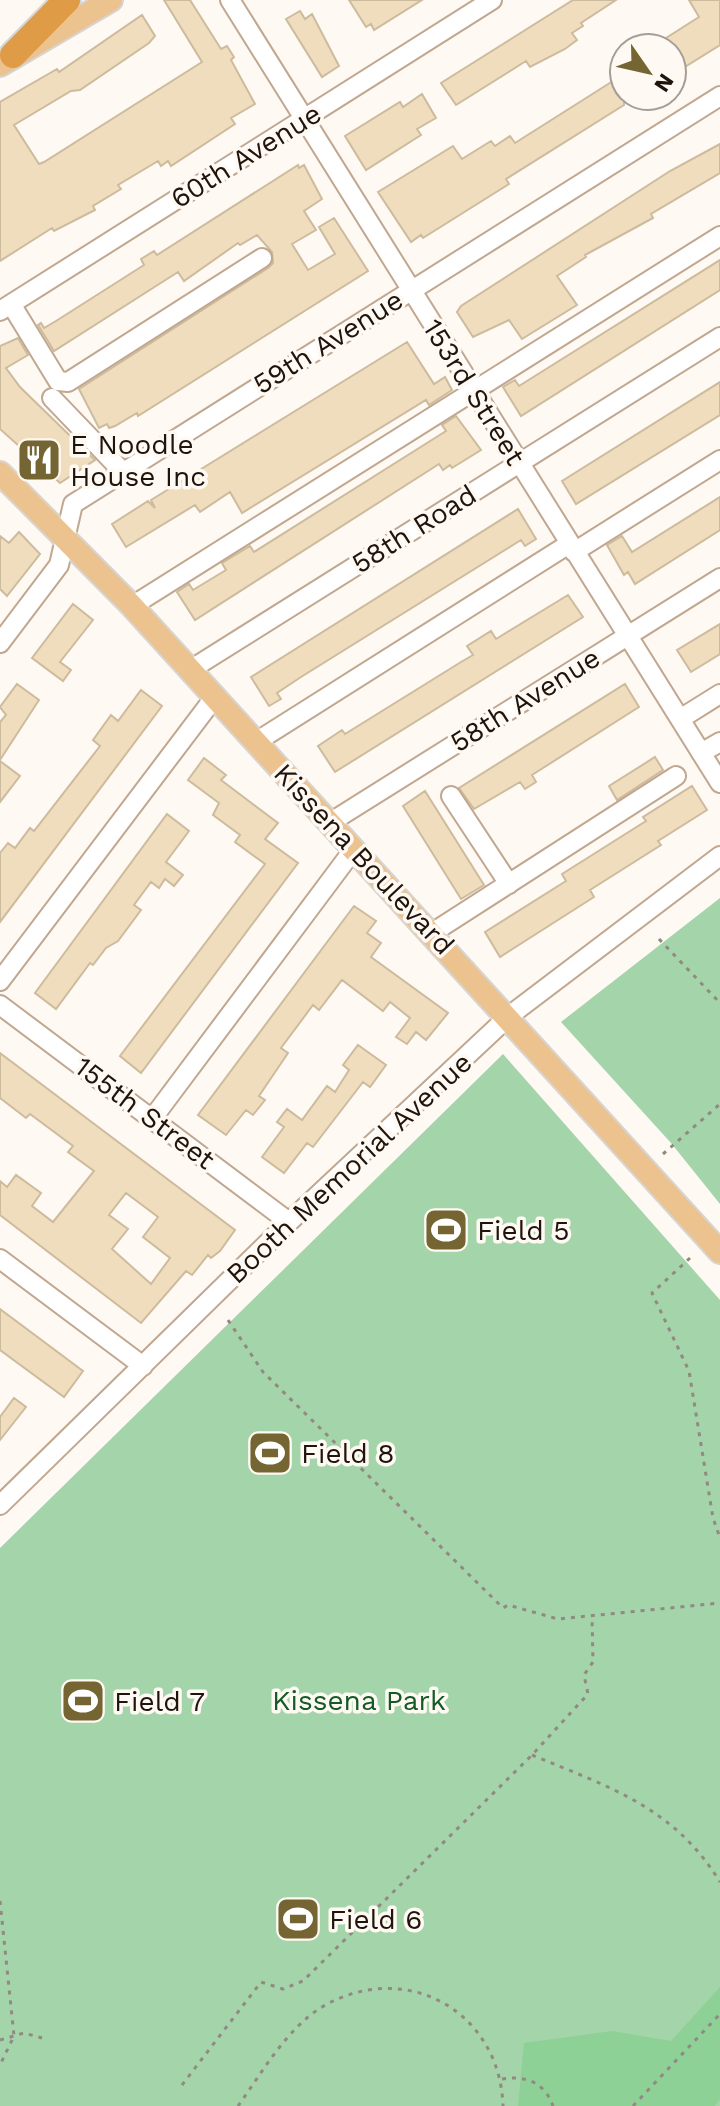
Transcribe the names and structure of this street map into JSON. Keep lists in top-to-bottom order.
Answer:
{
  "streets": {
    "main road": ["Kissena Boulevard"],
    "street": [
      "60th Avenue",
      "59th Avenue",
      "153rd Street",
      "58th Road",
      "58th Avenue",
      "155th Street",
      "Booth Memorial Avenue"
    ]
  },
  "crossings": [
    ["60th Avenue", "153rd Street"],
    ["59th Avenue", "153rd Street"],
    ["59th Avenue", "Kissena Boulevard"],
    ["153rd Street", "58th Road"],
    ["153rd Street", "58th Avenue"],
    ["58th Road", "Kissena Boulevard"],
    ["58th Avenue", "Kissena Boulevard"],
    ["Kissena Boulevard", "Booth Memorial Avenue"],
    ["155th Street", "Booth Memorial Avenue"]
  ],
  "parks": ["Kissena Park"],
  "places": {
    "restaurant": ["E Noodle House Inc"],
    "sports": [
      "Field 5",
      "Field 8",
      "Field 7",
      "Field 6"
    ]
  },
  "north": "bottom right"
}
